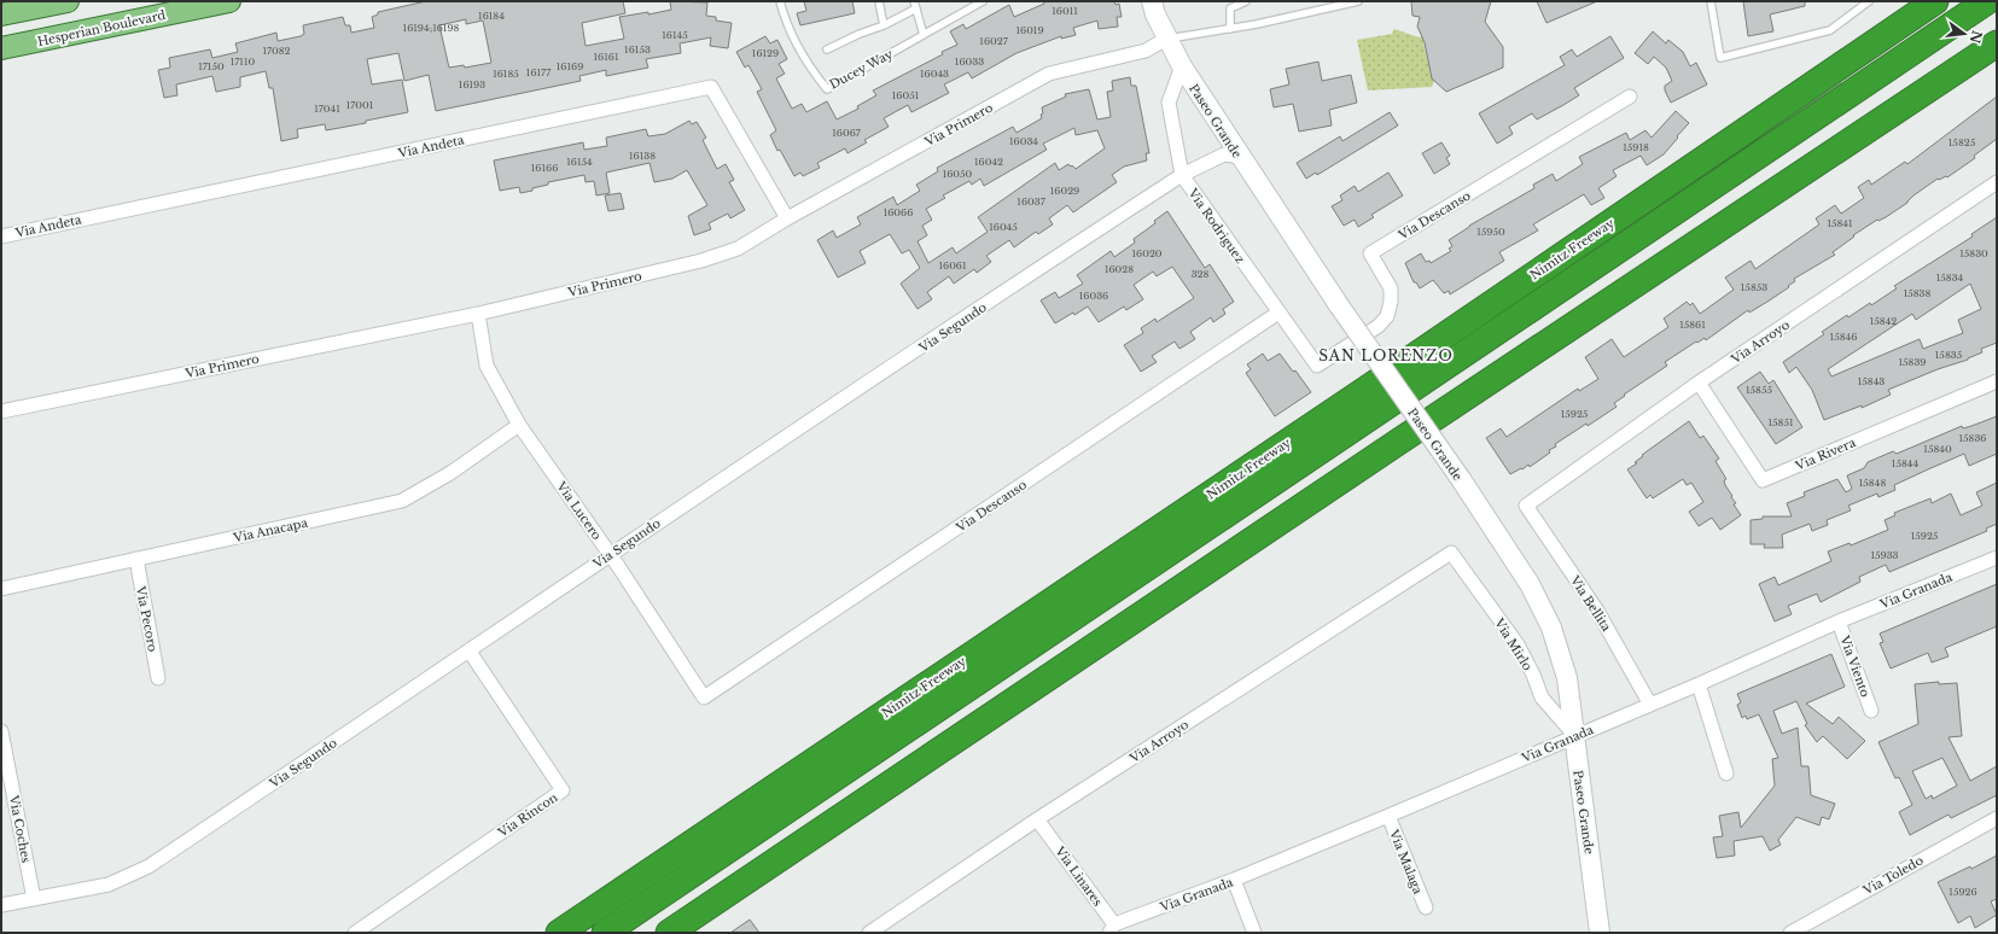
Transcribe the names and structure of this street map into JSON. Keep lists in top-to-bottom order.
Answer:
{
  "streets": {
    "highway": ["Nimitz Freeway"],
    "main road": ["Hesperian Boulevard"],
    "street": [
      "Paseo Grande",
      "Via Primero",
      "Via Andeta",
      "Via Descanso",
      "Via Rodriguez",
      "Via Segundo",
      "Via Arroyo",
      "Via Rivera",
      "Via Lucero",
      "Via Anacapa",
      "Via Granada",
      "Via Bellita",
      "Via Pecoro",
      "Via Mirlo",
      "Via Viento",
      "Via Rincon",
      "Via Coches",
      "Via Malaga",
      "Via Toledo",
      "Via Linares"
    ],
    "lane": ["Ducey Way"]
  },
  "crossings": [
    ["Paseo Grande", "Via Primero"],
    ["Paseo Grande", "Via Rodriguez"],
    ["Paseo Grande", "Via Segundo"],
    ["Paseo Grande", "Via Granada"],
    ["Paseo Grande", "Via Mirlo"],
    ["Via Primero", "Via Andeta"],
    ["Via Primero", "Via Lucero"],
    ["Via Descanso", "Via Rodriguez"],
    ["Via Descanso", "Via Lucero"],
    ["Via Rodriguez", "Via Segundo"],
    ["Via Segundo", "Via Lucero"],
    ["Via Segundo", "Via Rincon"],
    ["Via Segundo", "Via Coches"],
    ["Via Arroyo", "Via Rivera"],
    ["Via Arroyo", "Via Bellita"],
    ["Via Arroyo", "Via Mirlo"],
    ["Via Arroyo", "Via Linares"],
    ["Via Lucero", "Via Anacapa"],
    ["Via Anacapa", "Via Pecoro"],
    ["Via Granada", "Via Bellita"],
    ["Via Granada", "Via Mirlo"],
    ["Via Granada", "Via Viento"],
    ["Via Granada", "Via Malaga"],
    ["Via Granada", "Via Linares"]
  ],
  "districts": ["SAN LORENZO"],
  "house_numbers": [
    "16011",
    "16184",
    "16194;16198",
    "16019",
    "16145",
    "16027",
    "16153",
    "17082",
    "16129",
    "16161",
    "17110",
    "16033",
    "17150",
    "16169",
    "16177",
    "16185",
    "16043",
    "16193",
    "16051",
    "17001",
    "17041",
    "16067",
    "16034",
    "15825",
    "15918",
    "16138",
    "16154",
    "16042",
    "16166",
    "16050",
    "16029",
    "16037",
    "16066",
    "15841",
    "16045",
    "15950",
    "16020",
    "15830",
    "16061",
    "16028",
    "328",
    "15834",
    "15853",
    "15838",
    "16036",
    "15842",
    "15861",
    "15846",
    "15835",
    "15839",
    "15843",
    "15855",
    "15925",
    "15851",
    "15836",
    "15840",
    "15844",
    "15848",
    "15925",
    "15933",
    "15926"
  ],
  "north": "right"
}
